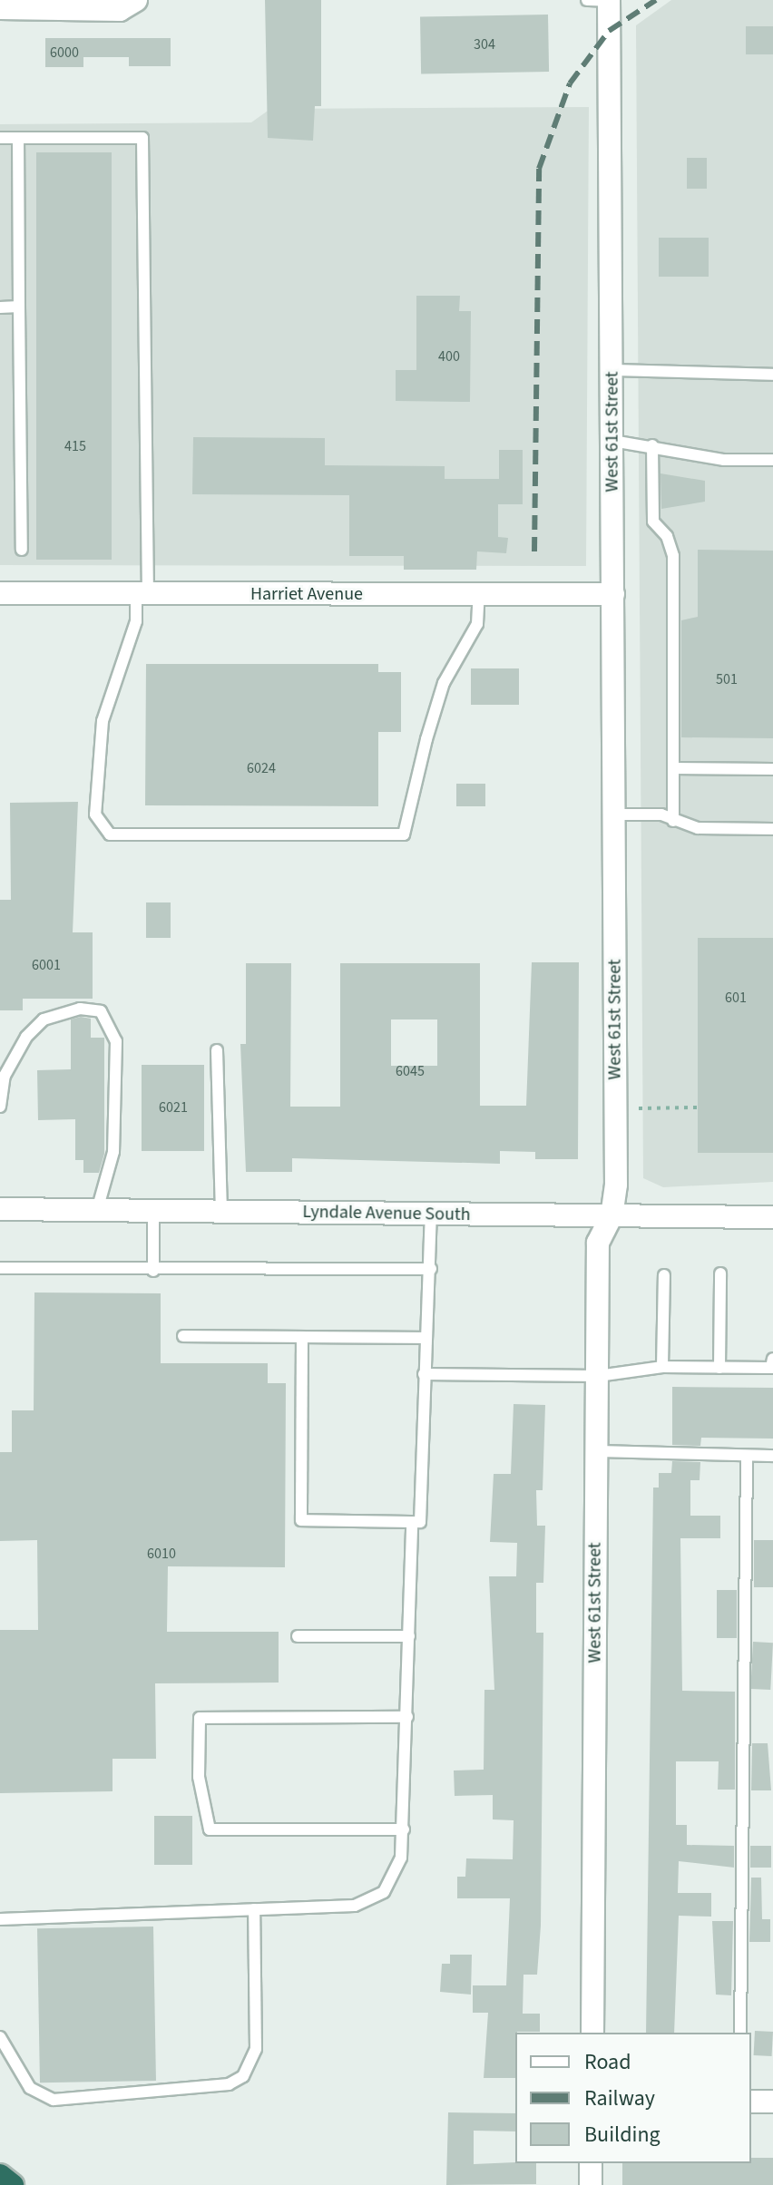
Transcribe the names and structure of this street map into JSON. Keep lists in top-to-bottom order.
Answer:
{
  "streets": {
    "street": ["West 61st Street", "Harriet Avenue", "Lyndale Avenue South"]
  },
  "crossings": [
    ["West 61st Street", "Harriet Avenue"],
    ["West 61st Street", "Lyndale Avenue South"]
  ],
  "house_numbers": [
    "304",
    "6000",
    "400",
    "415",
    "501",
    "6024",
    "6001",
    "601",
    "6045",
    "6021",
    "6010"
  ],
  "legend": ["Road", "Railway", "Building"]
}
